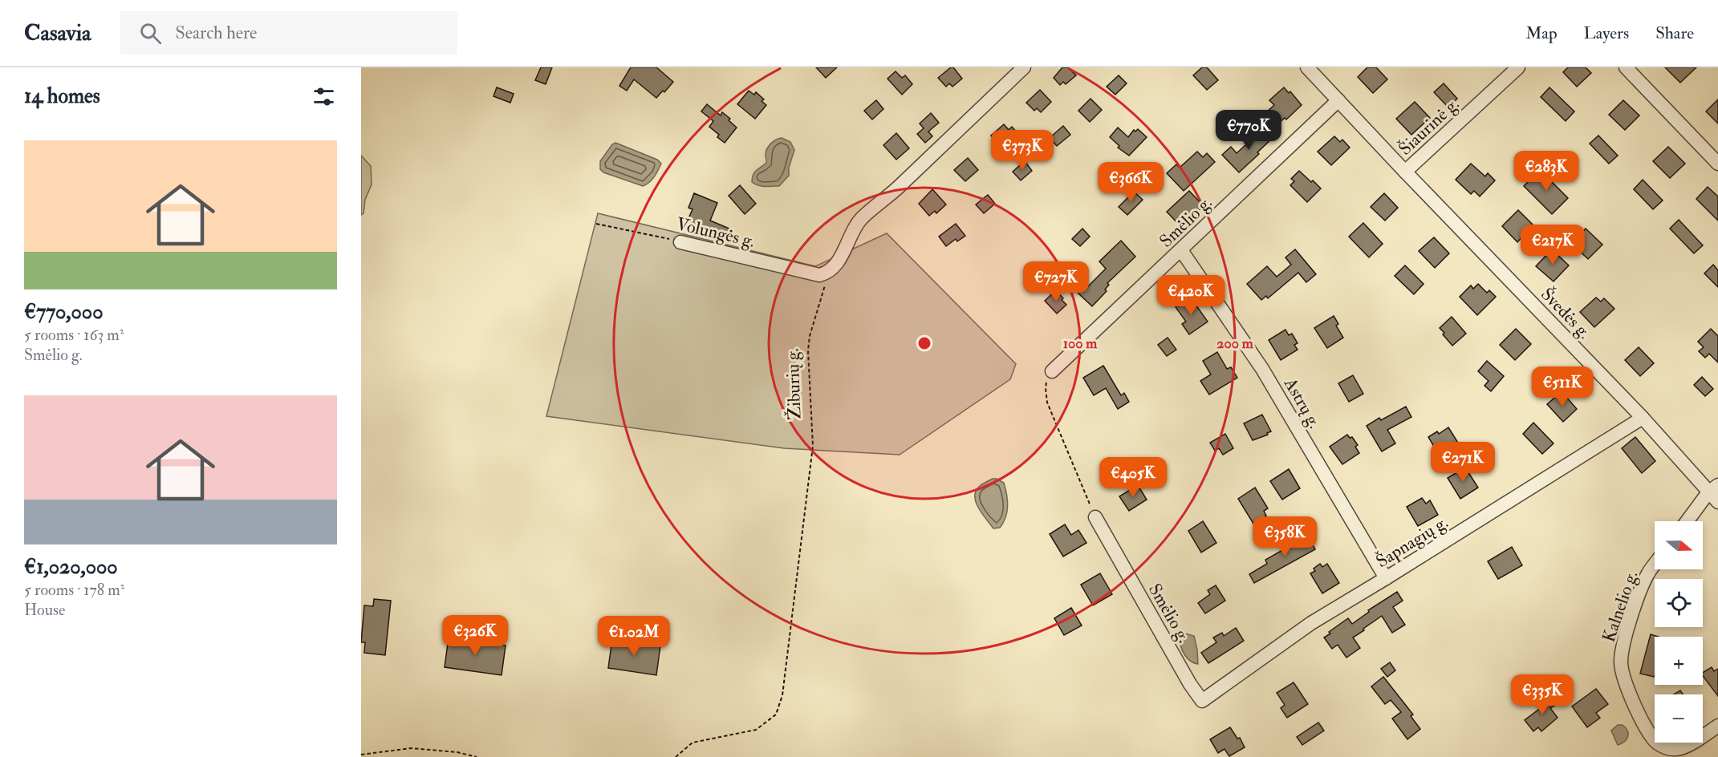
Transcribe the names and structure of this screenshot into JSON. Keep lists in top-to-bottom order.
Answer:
{
  "streets": {
    "street": [
      "Šiaurinė g.",
      "Smėlio g.",
      "Volungės g.",
      "Švedės g.",
      "Astrų g.",
      "Šapnagių g.",
      "Kalnelio g."
    ],
    "path": ["Žiburių g."]
  },
  "crossings": [
    ["Šiaurinė g.", "Švedės g."],
    ["Smėlio g.", "Švedės g."],
    ["Smėlio g.", "Astrų g."],
    ["Smėlio g.", "Šapnagių g."],
    ["Volungės g.", "Žiburių g."],
    ["Švedės g.", "Šapnagių g."],
    ["Astrų g.", "Šapnagių g."]
  ],
  "north": "right",
  "page": {
    "header": "Casavia",
    "search": "Search here",
    "nav": ["Map", "Layers", "Share"],
    "heading": "14 homes",
    "price": [
      "€770K",
      "€373K",
      "€283K",
      "€366K",
      "€217K",
      "€727K",
      "€420K",
      "€511K",
      "€271K",
      "€405K",
      "€358K",
      "€326K",
      "€1.02M",
      "€335K"
    ],
    "list": [
      {
        "name": "€770,000",
        "note": "5 rooms · 163 m² · Smėlio g."
      },
      {
        "name": "€1,020,000",
        "note": "5 rooms · 178 m² · House"
      }
    ],
    "map_buttons": ["+", "−"]
  },
  "rings": ["100 m", "200 m"]
}
